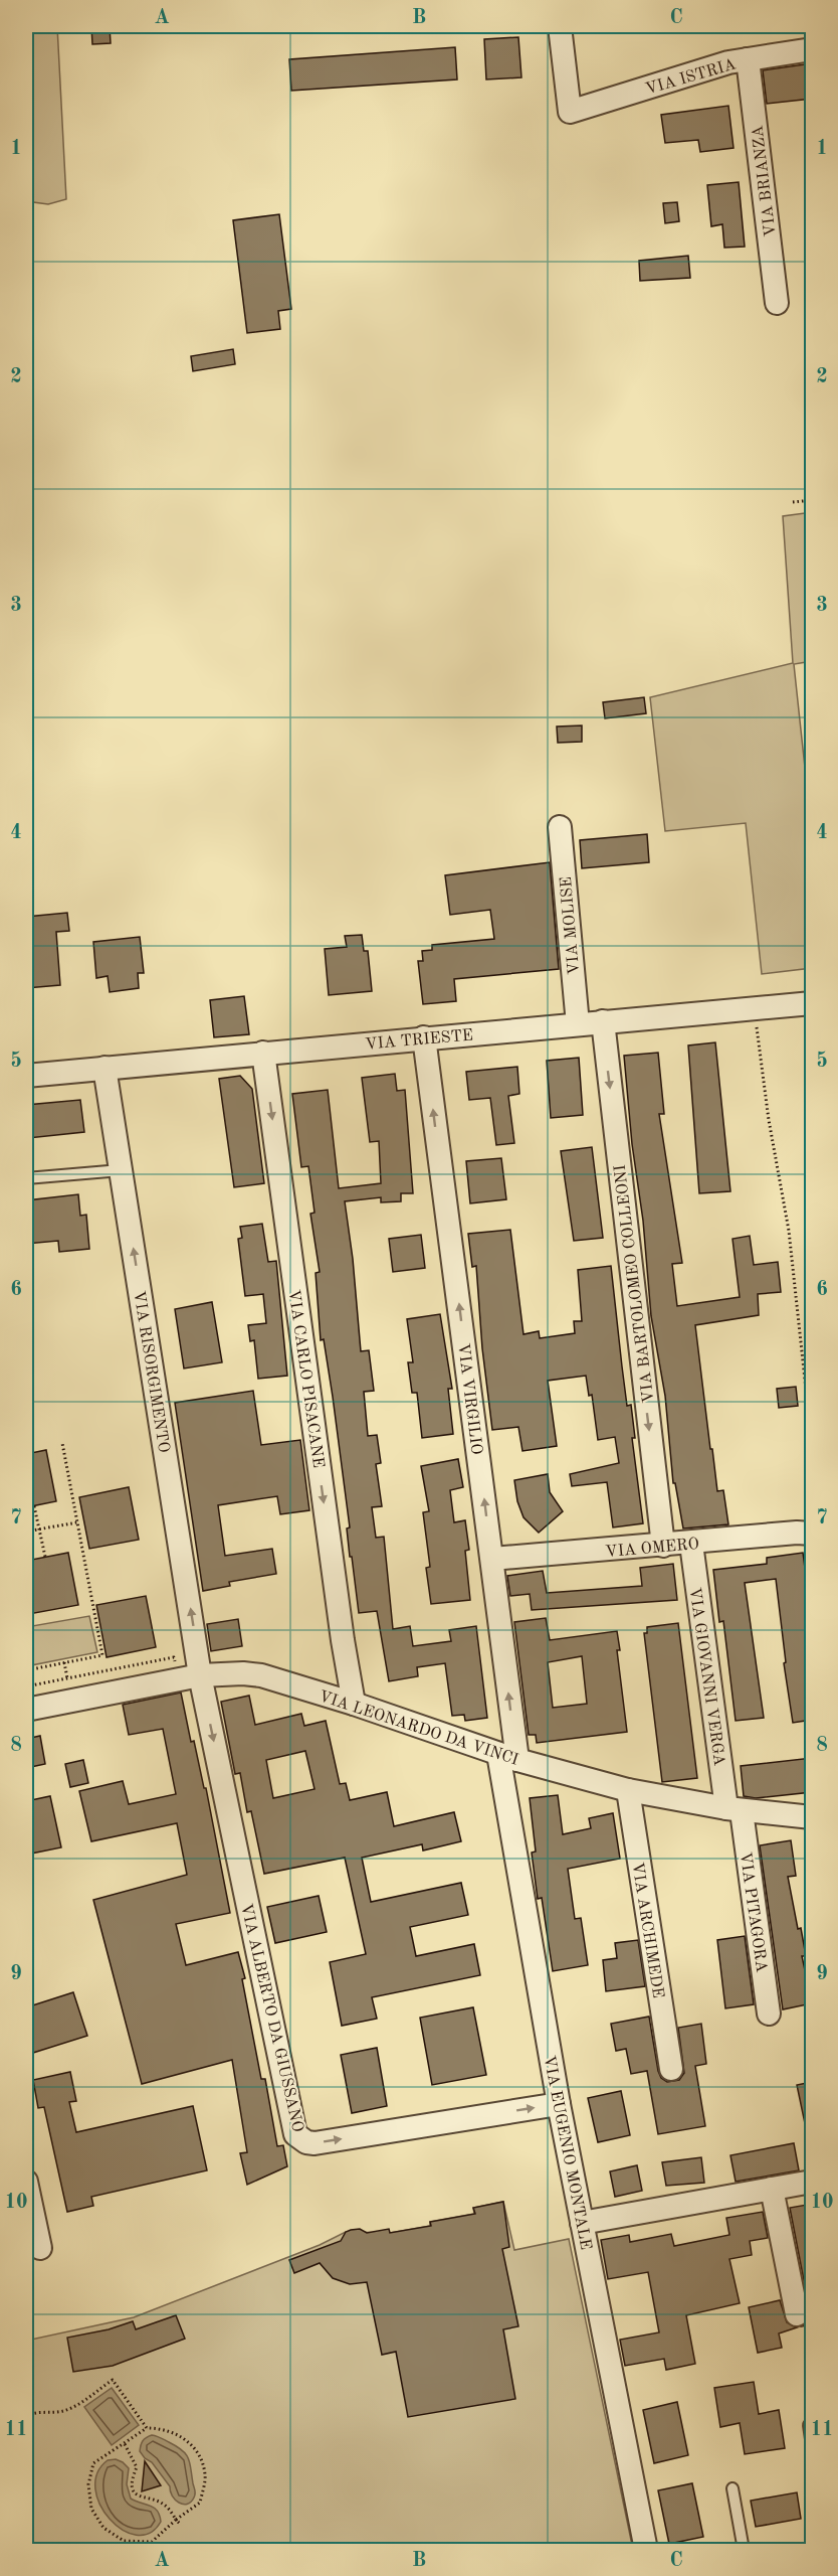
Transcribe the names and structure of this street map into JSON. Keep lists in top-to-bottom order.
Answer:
{
  "streets": {
    "street": [
      "VIA ISTRIA",
      "VIA BRIANZA",
      "VIA MOLISE",
      "VIA TRIESTE",
      "VIA BARTOLOMEO COLLEONI",
      "VIA RISORGIMENTO",
      "VIA CARLO PISACANE",
      "VIA VIRGILIO",
      "VIA OMERO",
      "VIA GIOVANNI VERGA",
      "VIA LEONARDO DA VINCI",
      "VIA PITAGORA",
      "VIA ARCHIMEDE",
      "VIA ALBERTO DA GIUSSANO",
      "VIA EUGENIO MONTALE"
    ]
  },
  "crossings": [
    ["VIA ISTRIA", "VIA BRIANZA"],
    ["VIA MOLISE", "VIA TRIESTE"],
    ["VIA TRIESTE", "VIA BARTOLOMEO COLLEONI"],
    ["VIA TRIESTE", "VIA RISORGIMENTO"],
    ["VIA TRIESTE", "VIA CARLO PISACANE"],
    ["VIA TRIESTE", "VIA VIRGILIO"],
    ["VIA BARTOLOMEO COLLEONI", "VIA OMERO"],
    ["VIA RISORGIMENTO", "VIA LEONARDO DA VINCI"],
    ["VIA RISORGIMENTO", "VIA ALBERTO DA GIUSSANO"],
    ["VIA CARLO PISACANE", "VIA LEONARDO DA VINCI"],
    ["VIA VIRGILIO", "VIA OMERO"],
    ["VIA VIRGILIO", "VIA LEONARDO DA VINCI"],
    ["VIA VIRGILIO", "VIA EUGENIO MONTALE"],
    ["VIA OMERO", "VIA GIOVANNI VERGA"],
    ["VIA GIOVANNI VERGA", "VIA LEONARDO DA VINCI"],
    ["VIA GIOVANNI VERGA", "VIA PITAGORA"],
    ["VIA LEONARDO DA VINCI", "VIA PITAGORA"],
    ["VIA LEONARDO DA VINCI", "VIA ARCHIMEDE"],
    ["VIA LEONARDO DA VINCI", "VIA ALBERTO DA GIUSSANO"],
    ["VIA LEONARDO DA VINCI", "VIA EUGENIO MONTALE"],
    ["VIA ALBERTO DA GIUSSANO", "VIA EUGENIO MONTALE"]
  ],
  "one_way": [
    "VIA BARTOLOMEO COLLEONI",
    "VIA RISORGIMENTO",
    "VIA CARLO PISACANE",
    "VIA VIRGILIO"
  ],
  "grid": {
    "columns": ["A", "B", "C"],
    "rows": [
      "1",
      "2",
      "3",
      "4",
      "5",
      "6",
      "7",
      "8",
      "9",
      "10",
      "11"
    ]
  }
}
